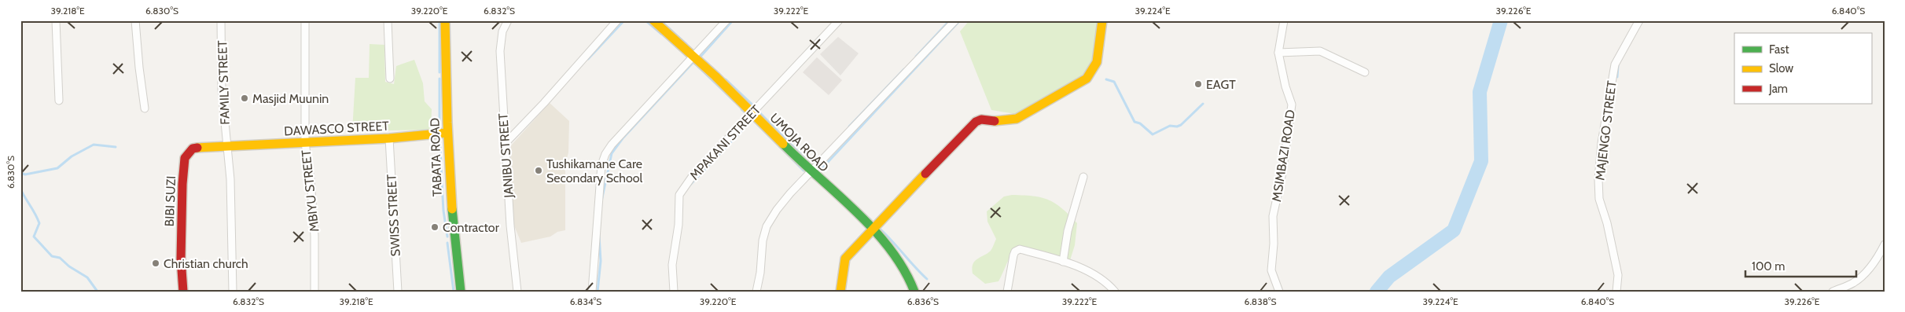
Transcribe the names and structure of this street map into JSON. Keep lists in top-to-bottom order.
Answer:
{
  "streets": {
    "street": [
      "FAMILY STREET",
      "DAWASCO STREET",
      "MAJENGO STREET",
      "MPAKANI STREET",
      "UMOJA ROAD",
      "JANIBU STREET",
      "MSIMBAZI ROAD",
      "TABATA ROAD",
      "MBIYU STREET",
      "BIBI SUZI",
      "SWISS STREET"
    ]
  },
  "crossings": [
    ["FAMILY STREET", "DAWASCO STREET"],
    ["FAMILY STREET", "BIBI SUZI"],
    ["DAWASCO STREET", "TABATA ROAD"],
    ["DAWASCO STREET", "MBIYU STREET"],
    ["DAWASCO STREET", "BIBI SUZI"],
    ["DAWASCO STREET", "SWISS STREET"],
    ["MPAKANI STREET", "UMOJA ROAD"]
  ],
  "places": [
    "EAGT",
    "Masjid Muunin",
    "Tushikamane Care Secondary School",
    "Contractor",
    "Christian church"
  ],
  "legend": ["Fast", "Slow", "Jam"],
  "scale_bar": "100 m",
  "coordinates": [
    "39.218°E",
    "6.830°S",
    "39.220°E",
    "6.832°S",
    "39.222°E",
    "39.224°E",
    "39.226°E",
    "6.840°S",
    "6.834°S",
    "6.836°S",
    "6.838°S"
  ]
}
